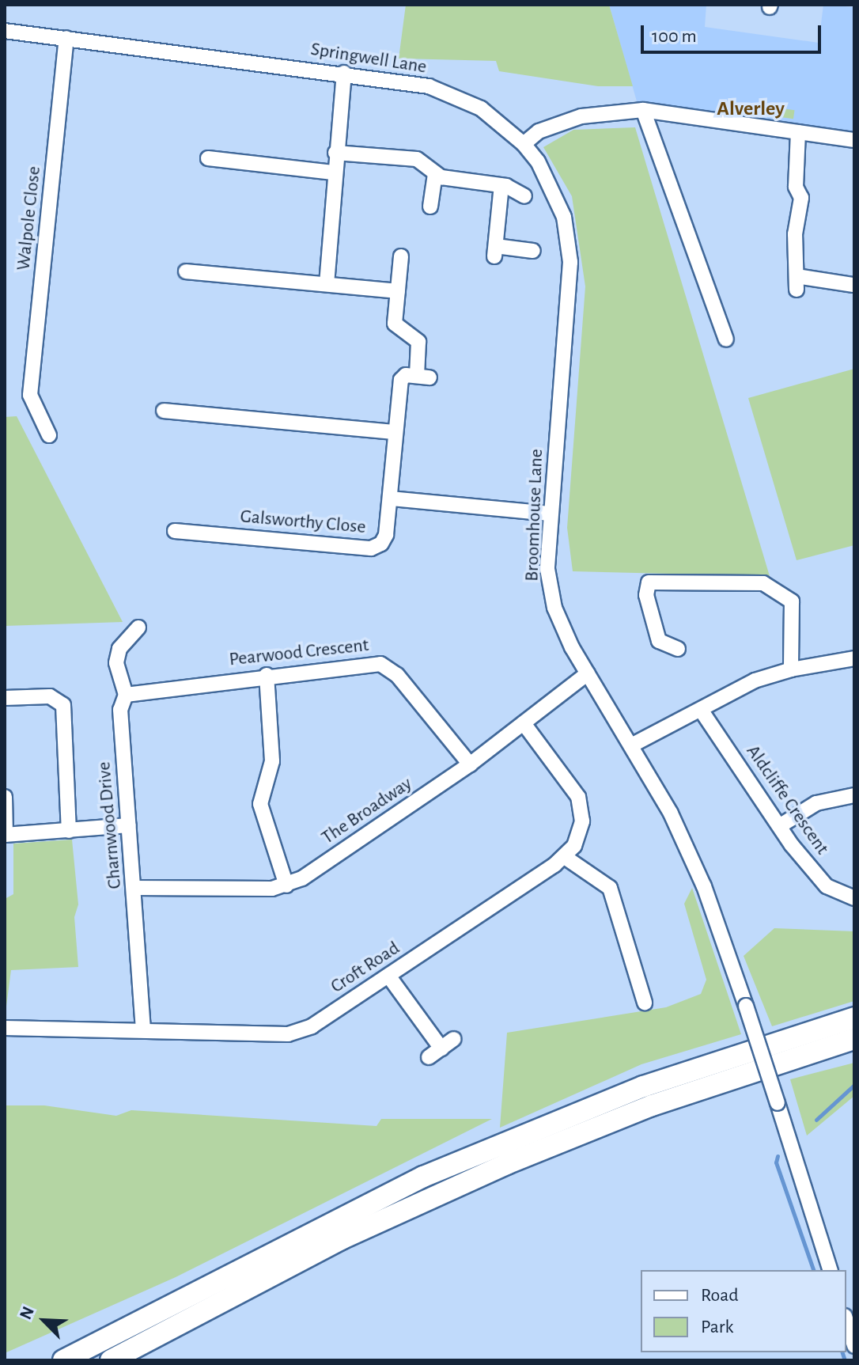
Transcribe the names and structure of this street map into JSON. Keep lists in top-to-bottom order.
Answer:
{
  "streets": {
    "street": [
      "Springwell Lane",
      "Walpole Close",
      "Broomhouse Lane",
      "Galsworthy Close",
      "Pearwood Crescent",
      "Aldcliffe Crescent",
      "The Broadway",
      "Charnwood Drive",
      "Croft Road"
    ]
  },
  "crossings": [
    ["Springwell Lane", "Walpole Close"],
    ["Springwell Lane", "Broomhouse Lane"],
    ["Broomhouse Lane", "The Broadway"],
    ["Pearwood Crescent", "The Broadway"],
    ["Pearwood Crescent", "Charnwood Drive"],
    ["The Broadway", "Croft Road"],
    ["Charnwood Drive", "Croft Road"]
  ],
  "districts": ["Alverley"],
  "legend": ["Road", "Park"],
  "scale_bar": "100 m",
  "north": "top left"
}
